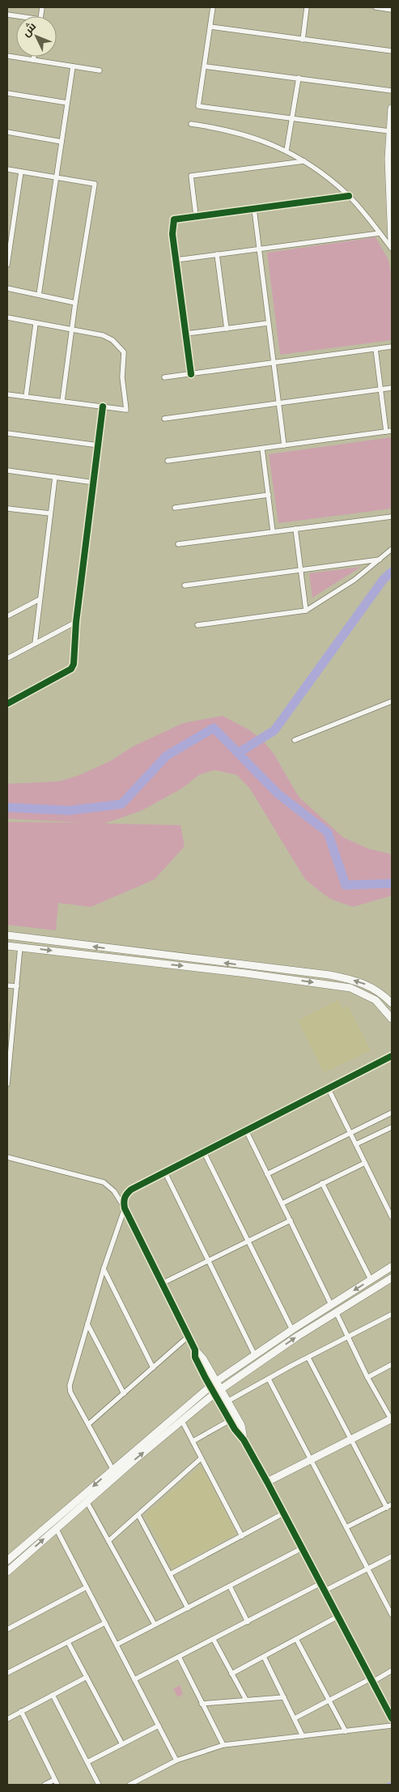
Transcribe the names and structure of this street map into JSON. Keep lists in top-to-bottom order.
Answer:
{
  "north": "top left"
}
